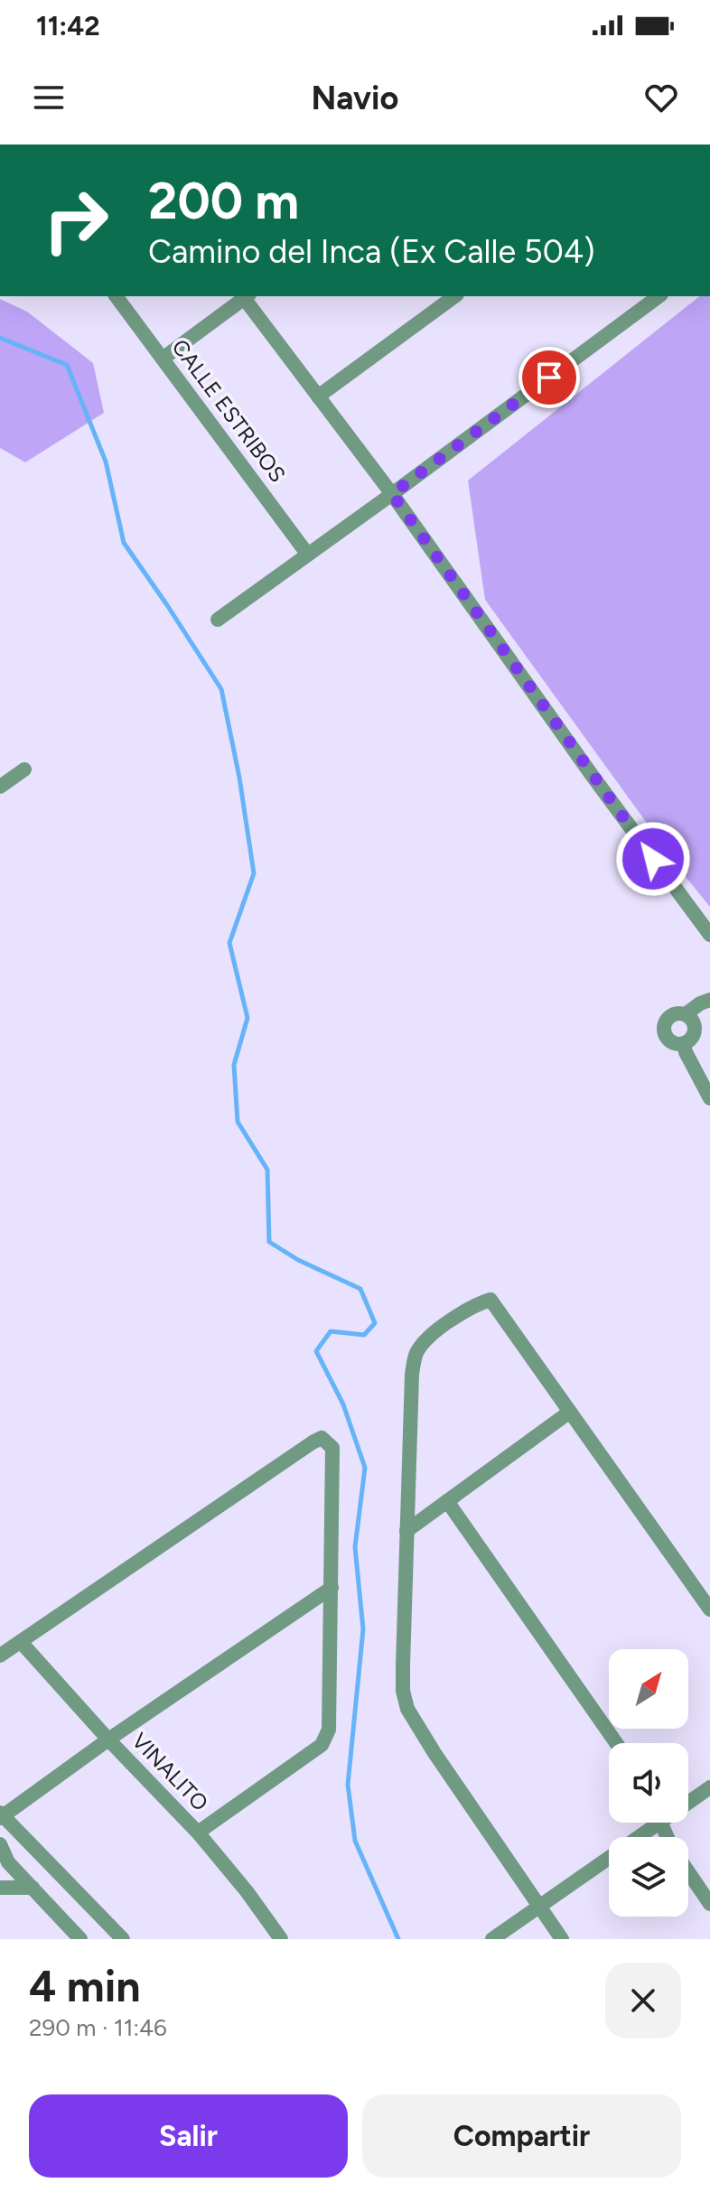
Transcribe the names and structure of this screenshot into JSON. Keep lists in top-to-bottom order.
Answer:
{
  "streets": {
    "street": ["CALLE ESTRIBOS", "VINALITO"]
  },
  "north": "top right",
  "page": {
    "status": "11:42",
    "header": "Navio",
    "turn": ["200 m", "Camino del Inca (Ex Calle 504)"],
    "heading": ["4 min", "290 m · 11:46"],
    "buttons": ["Salir", "Compartir"]
  }
}
